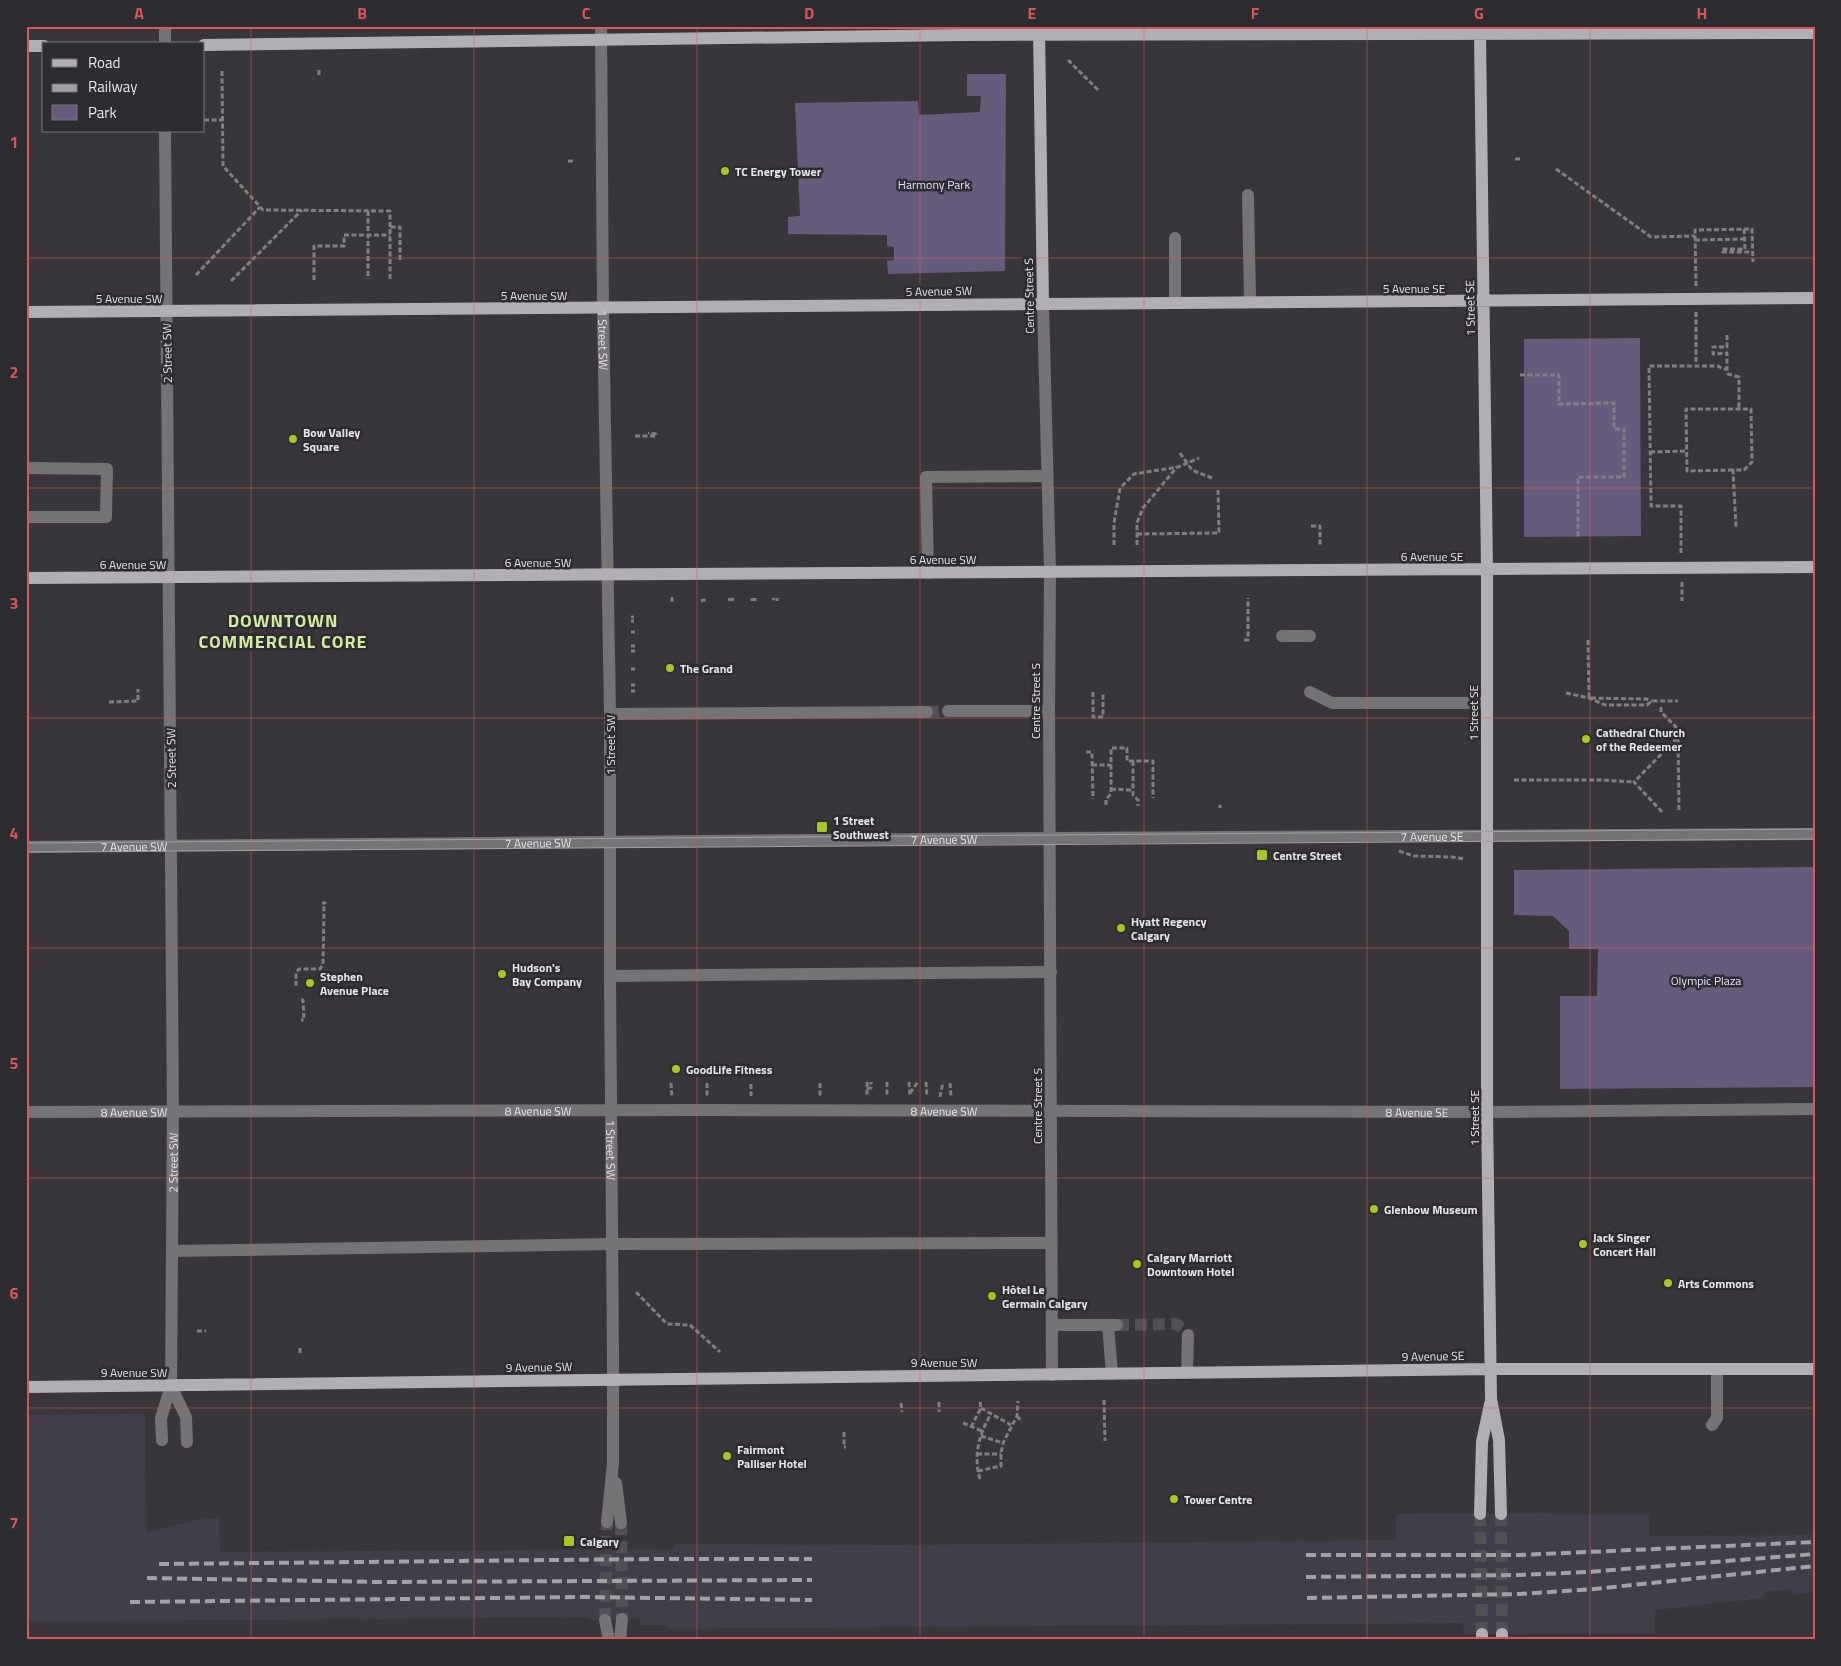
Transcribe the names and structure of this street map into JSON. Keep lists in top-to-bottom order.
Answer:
{
  "streets": {
    "main road": [
      "5 Avenue SE",
      "5 Avenue SW",
      "Centre Street S",
      "1 Street SE",
      "6 Avenue SE",
      "6 Avenue SW",
      "9 Avenue SE",
      "9 Avenue SW"
    ],
    "street": [
      "1 Street SW",
      "2 Street SW",
      "7 Avenue SE",
      "7 Avenue SW",
      "8 Avenue SW",
      "8 Avenue SE"
    ]
  },
  "crossings": [
    ["5 Avenue SE", "5 Avenue SW"],
    ["5 Avenue SE", "Centre Street S"],
    ["5 Avenue SE", "1 Street SE"],
    ["5 Avenue SW", "Centre Street S"],
    ["5 Avenue SW", "1 Street SW"],
    ["5 Avenue SW", "2 Street SW"],
    ["Centre Street S", "6 Avenue SE"],
    ["Centre Street S", "6 Avenue SW"],
    ["Centre Street S", "7 Avenue SE"],
    ["Centre Street S", "7 Avenue SW"],
    ["Centre Street S", "8 Avenue SW"],
    ["Centre Street S", "8 Avenue SE"],
    ["Centre Street S", "9 Avenue SE"],
    ["Centre Street S", "9 Avenue SW"],
    ["1 Street SE", "6 Avenue SE"],
    ["1 Street SE", "7 Avenue SE"],
    ["1 Street SE", "8 Avenue SE"],
    ["1 Street SE", "9 Avenue SE"],
    ["1 Street SW", "6 Avenue SW"],
    ["1 Street SW", "7 Avenue SW"],
    ["1 Street SW", "8 Avenue SW"],
    ["1 Street SW", "9 Avenue SW"],
    ["2 Street SW", "6 Avenue SW"],
    ["2 Street SW", "7 Avenue SW"],
    ["2 Street SW", "8 Avenue SW"],
    ["2 Street SW", "9 Avenue SW"],
    ["6 Avenue SE", "6 Avenue SW"],
    ["7 Avenue SE", "7 Avenue SW"],
    ["8 Avenue SW", "8 Avenue SE"],
    ["9 Avenue SE", "9 Avenue SW"]
  ],
  "districts": ["DOWNTOWN COMMERCIAL CORE"],
  "parks": ["Harmony Park", "Olympic Plaza"],
  "places": {
    "other": [
      "TC Energy Tower",
      "Bow Valley Square",
      "The Grand",
      "Cathedral Church of the Redeemer",
      "Hyatt Regency Calgary",
      "Hudson's Bay Company",
      "Stephen Avenue Place",
      "GoodLife Fitness",
      "Glenbow Museum",
      "Jack Singer Concert Hall",
      "Calgary Marriott Downtown Hotel",
      "Arts Commons",
      "Hôtel Le Germain Calgary",
      "Fairmont Palliser Hotel",
      "Tower Centre"
    ],
    "transit": ["1 Street Southwest", "Centre Street", "Calgary"]
  },
  "legend": ["Road", "Railway", "Park"],
  "grid": {
    "columns": [
      "A",
      "B",
      "C",
      "D",
      "E",
      "F",
      "G",
      "H"
    ],
    "rows": [
      "1",
      "2",
      "3",
      "4",
      "5",
      "6",
      "7"
    ]
  }
}
